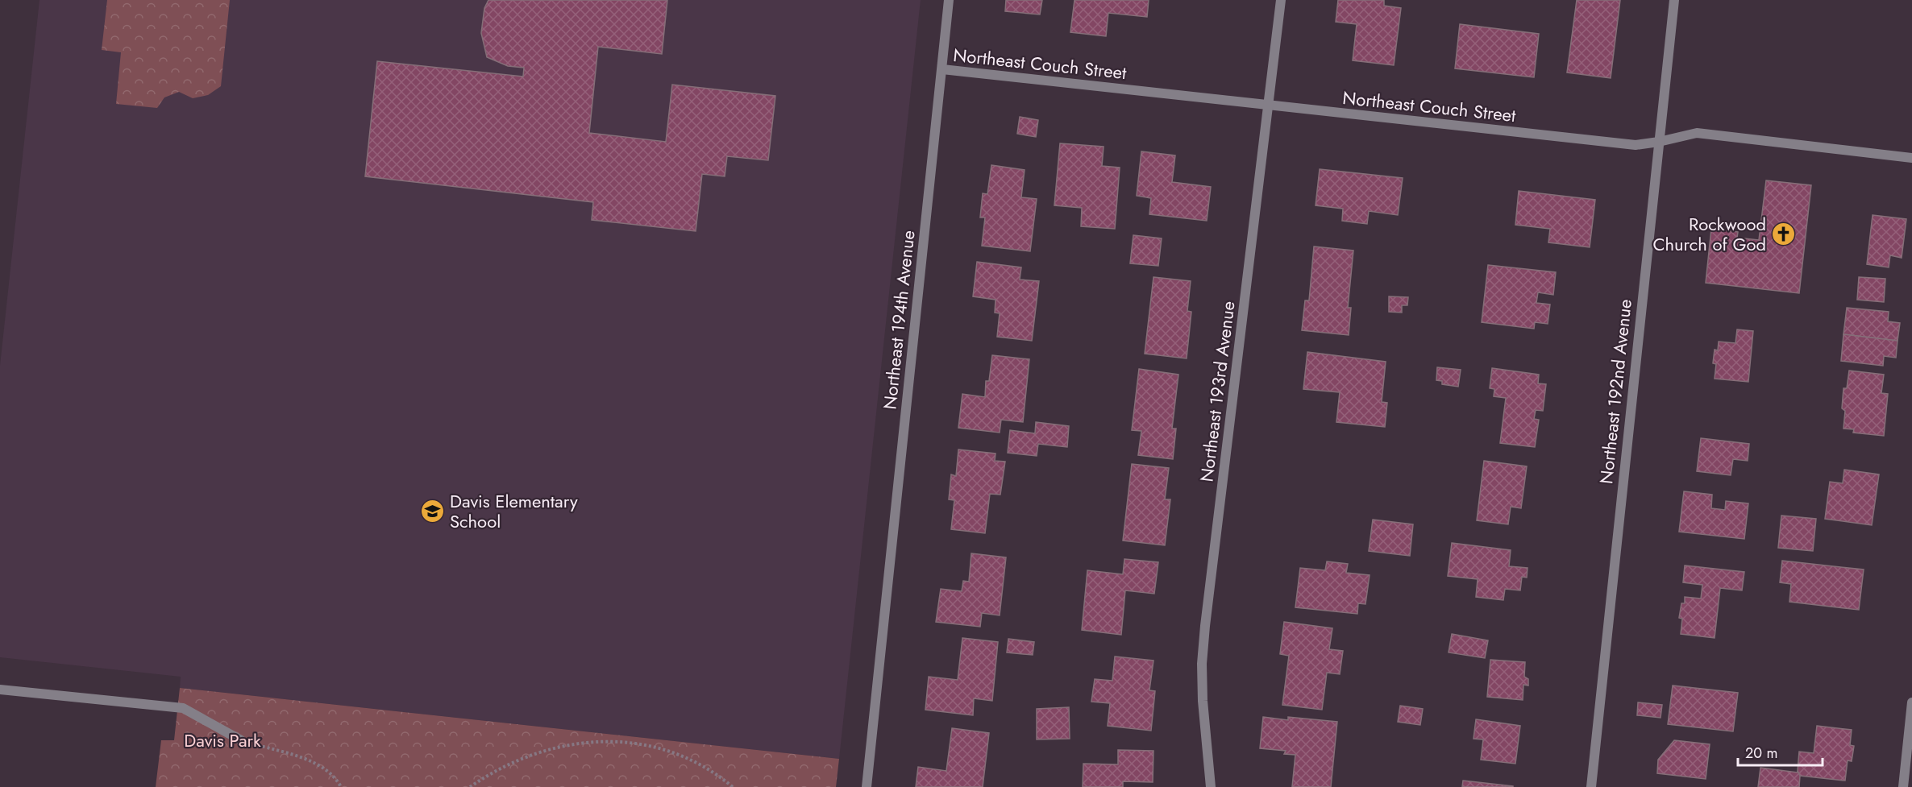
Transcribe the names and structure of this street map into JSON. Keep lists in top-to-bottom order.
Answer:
{
  "streets": {
    "street": [
      "Northeast Couch Street",
      "Northeast 194th Avenue",
      "Northeast 193rd Avenue",
      "Northeast 192nd Avenue"
    ]
  },
  "crossings": [
    ["Northeast Couch Street", "Northeast 194th Avenue"],
    ["Northeast Couch Street", "Northeast 193rd Avenue"],
    ["Northeast Couch Street", "Northeast 192nd Avenue"]
  ],
  "parks": ["Davis Park"],
  "places": {
    "church": ["Rockwood Church of God"],
    "school or university": ["Davis Elementary School"]
  },
  "scale_bar": "20 m"
}
